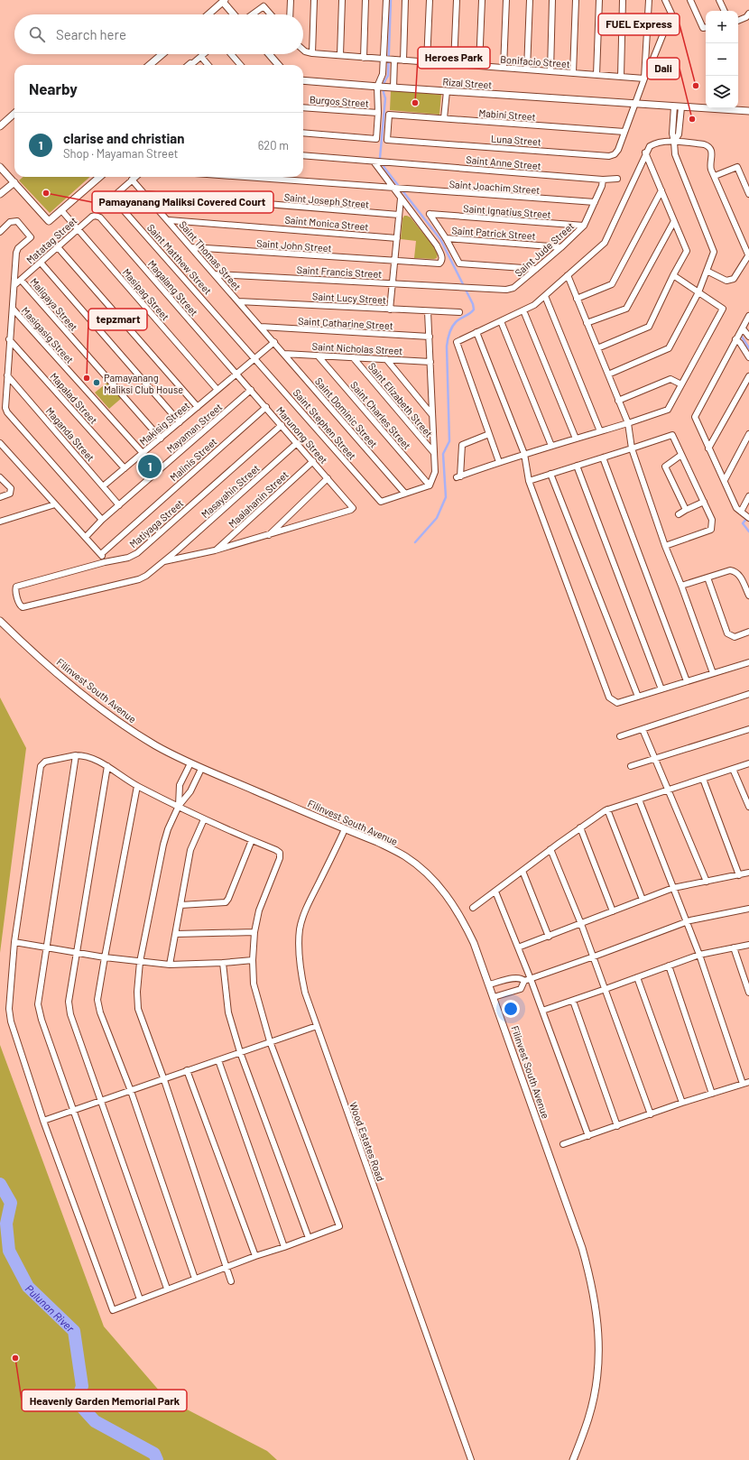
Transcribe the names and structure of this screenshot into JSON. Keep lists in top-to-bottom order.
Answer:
{
  "streets": {
    "street": [
      "Bonifacio Street",
      "Rizal Street",
      "Burgos Street",
      "Mabini Street",
      "Luna Street",
      "Saint Anne Street",
      "Saint Joachim Street",
      "Saint Joseph Street",
      "Saint Ignatius Street",
      "Saint Monica Street",
      "Saint Patrick Street",
      "Matatag Street",
      "Saint John Street",
      "Saint Jude Street",
      "Saint Thomas Street",
      "Saint Matthew Street",
      "Saint Francis Street",
      "Magalang Street",
      "Masipag Street",
      "Saint Lucy Street",
      "Maligaya Street",
      "Saint Catharine Street",
      "Masigasig Street",
      "Saint Nicholas Street",
      "Mapalad Street",
      "Saint Elizabeth Street",
      "Saint Dominic Street",
      "Saint Charles Street",
      "Makisig Street",
      "Saint Stephen Street",
      "Mayaman Street",
      "Maganda Street",
      "Marunong Street",
      "Malinis Street",
      "Masayahin Street",
      "Maalahanin Street",
      "Matiyaga Street",
      "Filinvest South Avenue",
      "Wood Estates Road"
    ]
  },
  "crossings": [
    ["Bonifacio Street", "Luna Street"],
    ["Rizal Street", "Luna Street"],
    ["Mabini Street", "Luna Street"],
    ["Saint Anne Street", "Saint Jude Street"],
    ["Saint Joachim Street", "Saint Jude Street"],
    ["Saint Joseph Street", "Saint Thomas Street"],
    ["Saint Ignatius Street", "Saint Patrick Street"],
    ["Saint Ignatius Street", "Saint Jude Street"],
    ["Saint Monica Street", "Saint Thomas Street"],
    ["Saint Patrick Street", "Saint Jude Street"],
    ["Matatag Street", "Magalang Street"],
    ["Matatag Street", "Masipag Street"],
    ["Matatag Street", "Maligaya Street"],
    ["Saint John Street", "Saint Thomas Street"],
    ["Saint Jude Street", "Saint Francis Street"],
    ["Saint Thomas Street", "Saint Matthew Street"],
    ["Saint Thomas Street", "Saint Francis Street"],
    ["Saint Thomas Street", "Saint Lucy Street"],
    ["Saint Thomas Street", "Saint Catharine Street"],
    ["Saint Thomas Street", "Saint Dominic Street"],
    ["Saint Thomas Street", "Makisig Street"],
    ["Saint Matthew Street", "Makisig Street"],
    ["Saint Matthew Street", "Saint Stephen Street"],
    ["Magalang Street", "Makisig Street"],
    ["Magalang Street", "Marunong Street"],
    ["Masipag Street", "Makisig Street"],
    ["Maligaya Street", "Makisig Street"],
    ["Masigasig Street", "Makisig Street"],
    ["Saint Nicholas Street", "Saint Elizabeth Street"],
    ["Saint Nicholas Street", "Saint Dominic Street"],
    ["Saint Nicholas Street", "Saint Charles Street"],
    ["Mapalad Street", "Makisig Street"],
    ["Saint Dominic Street", "Makisig Street"],
    ["Saint Dominic Street", "Saint Stephen Street"],
    ["Makisig Street", "Saint Stephen Street"],
    ["Makisig Street", "Maganda Street"],
    ["Makisig Street", "Marunong Street"],
    ["Mayaman Street", "Maganda Street"],
    ["Mayaman Street", "Marunong Street"],
    ["Marunong Street", "Malinis Street"],
    ["Marunong Street", "Masayahin Street"],
    ["Marunong Street", "Maalahanin Street"],
    ["Marunong Street", "Matiyaga Street"],
    ["Masayahin Street", "Matiyaga Street"],
    ["Filinvest South Avenue", "Wood Estates Road"]
  ],
  "water": ["Pulunan River"],
  "places": [
    "FUEL Express",
    "Heroes Park",
    "Dali",
    "Pamayanang Maliksi Covered Court",
    "tepzmart",
    "Pamayanang Maliksi Club House",
    "Heavenly Garden Memorial Park"
  ],
  "page": {
    "map_buttons": ["+", "−"],
    "search": "Search here",
    "heading": "Nearby",
    "list": [
      {
        "mark": "1",
        "name": "clarise and christian",
        "note": "Shop · Mayaman Street",
        "value": "620 m"
      }
    ],
    "pins": "1"
  }
}
